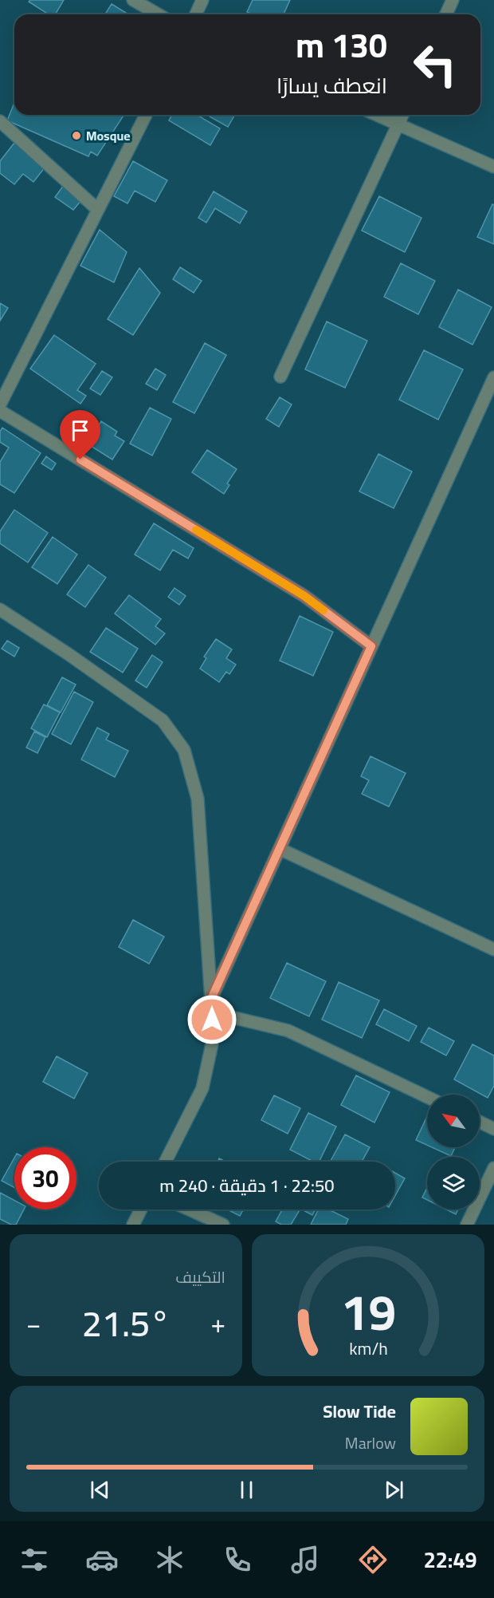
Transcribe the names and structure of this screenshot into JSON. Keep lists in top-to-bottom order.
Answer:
{
  "places": ["Mosque"],
  "north": "top left",
  "page": {
    "turn": ["130 m", "انعطف يسارًا"],
    "limit": "30",
    "trip": "22:50 · 1 دقيقة · 240 m",
    "tile": "التكييف",
    "heat": ["−", "21.5°", "+"],
    "song": ["Slow Tide", "Marlow"],
    "tabs": "22:49",
    "gauge": ["19", "km/h"]
  }
}
